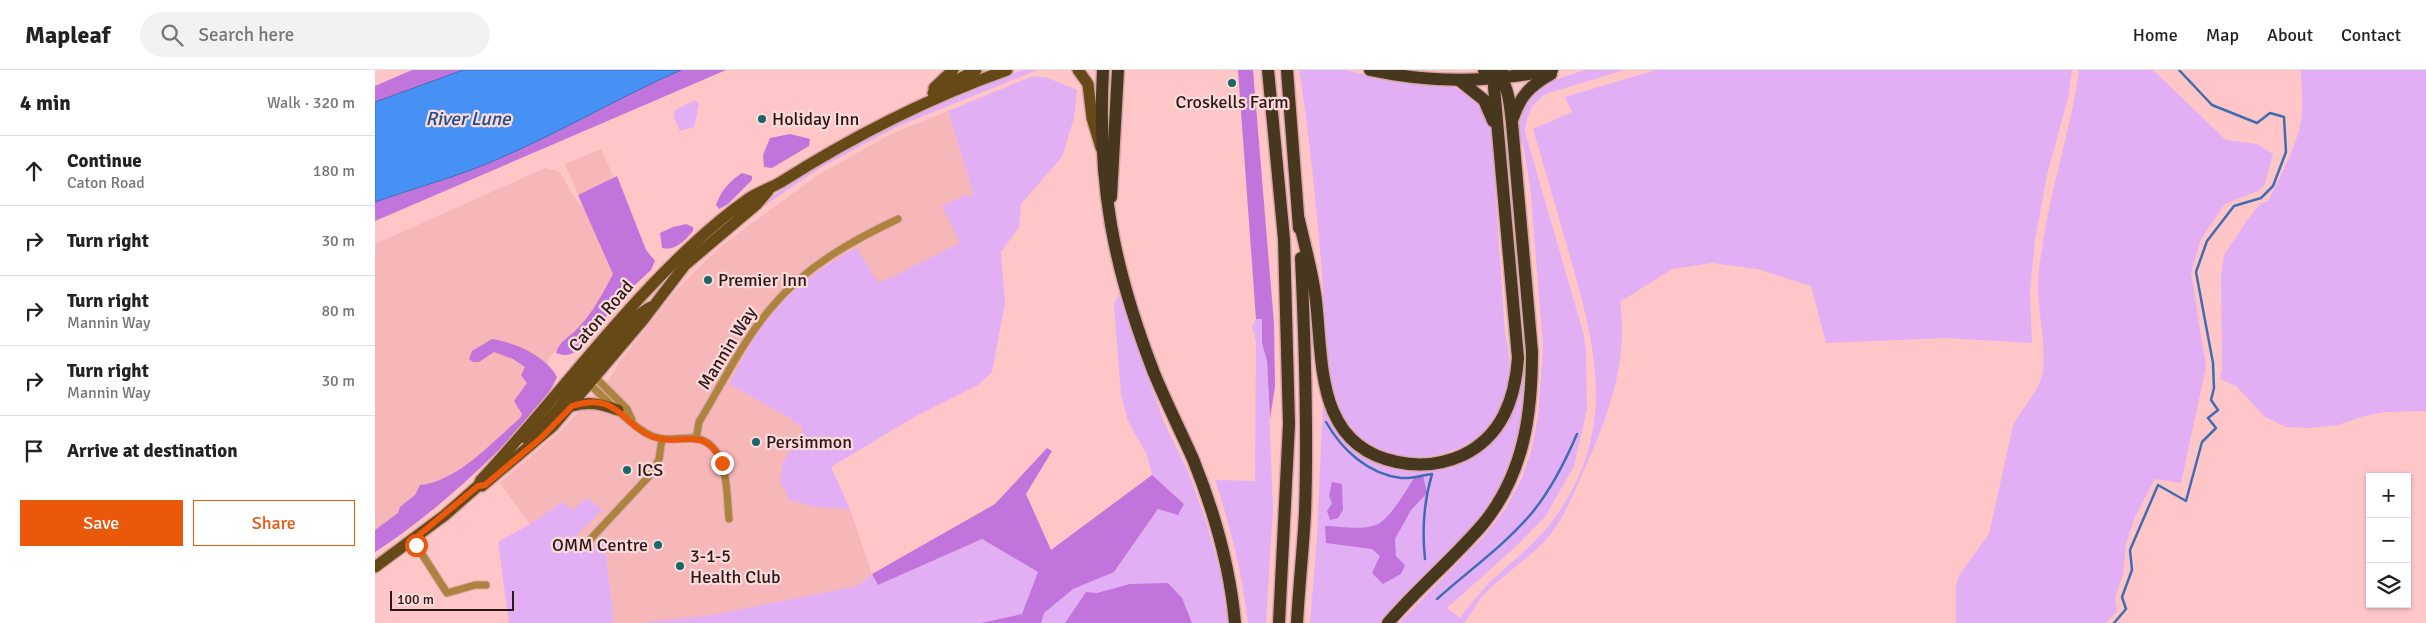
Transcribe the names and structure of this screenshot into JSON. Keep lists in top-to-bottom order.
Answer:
{
  "streets": {
    "main road": ["Caton Road"],
    "street": ["Mannin Way"]
  },
  "water": ["River Lune"],
  "places": [
    "Croskells Farm",
    "Holiday Inn",
    "Premier Inn",
    "Persimmon",
    "ICS",
    "OMM Centre",
    "3-1-5 Health Club"
  ],
  "scale_bar": "100 m",
  "page": {
    "header": "Mapleaf",
    "search": "Search here",
    "nav": [
      "Home",
      "Map",
      "About",
      "Contact"
    ],
    "heading": ["4 min", "Walk · 320 m"],
    "list": [
      ["Continue", "Caton Road", "180 m"],
      ["Turn right", "30 m"],
      ["Turn right", "Mannin Way", "80 m"],
      ["Turn right", "Mannin Way", "30 m"],
      "Arrive at destination"
    ],
    "map_buttons": ["+", "−"],
    "buttons": ["Save", "Share"],
    "scale": "100 m"
  }
}
